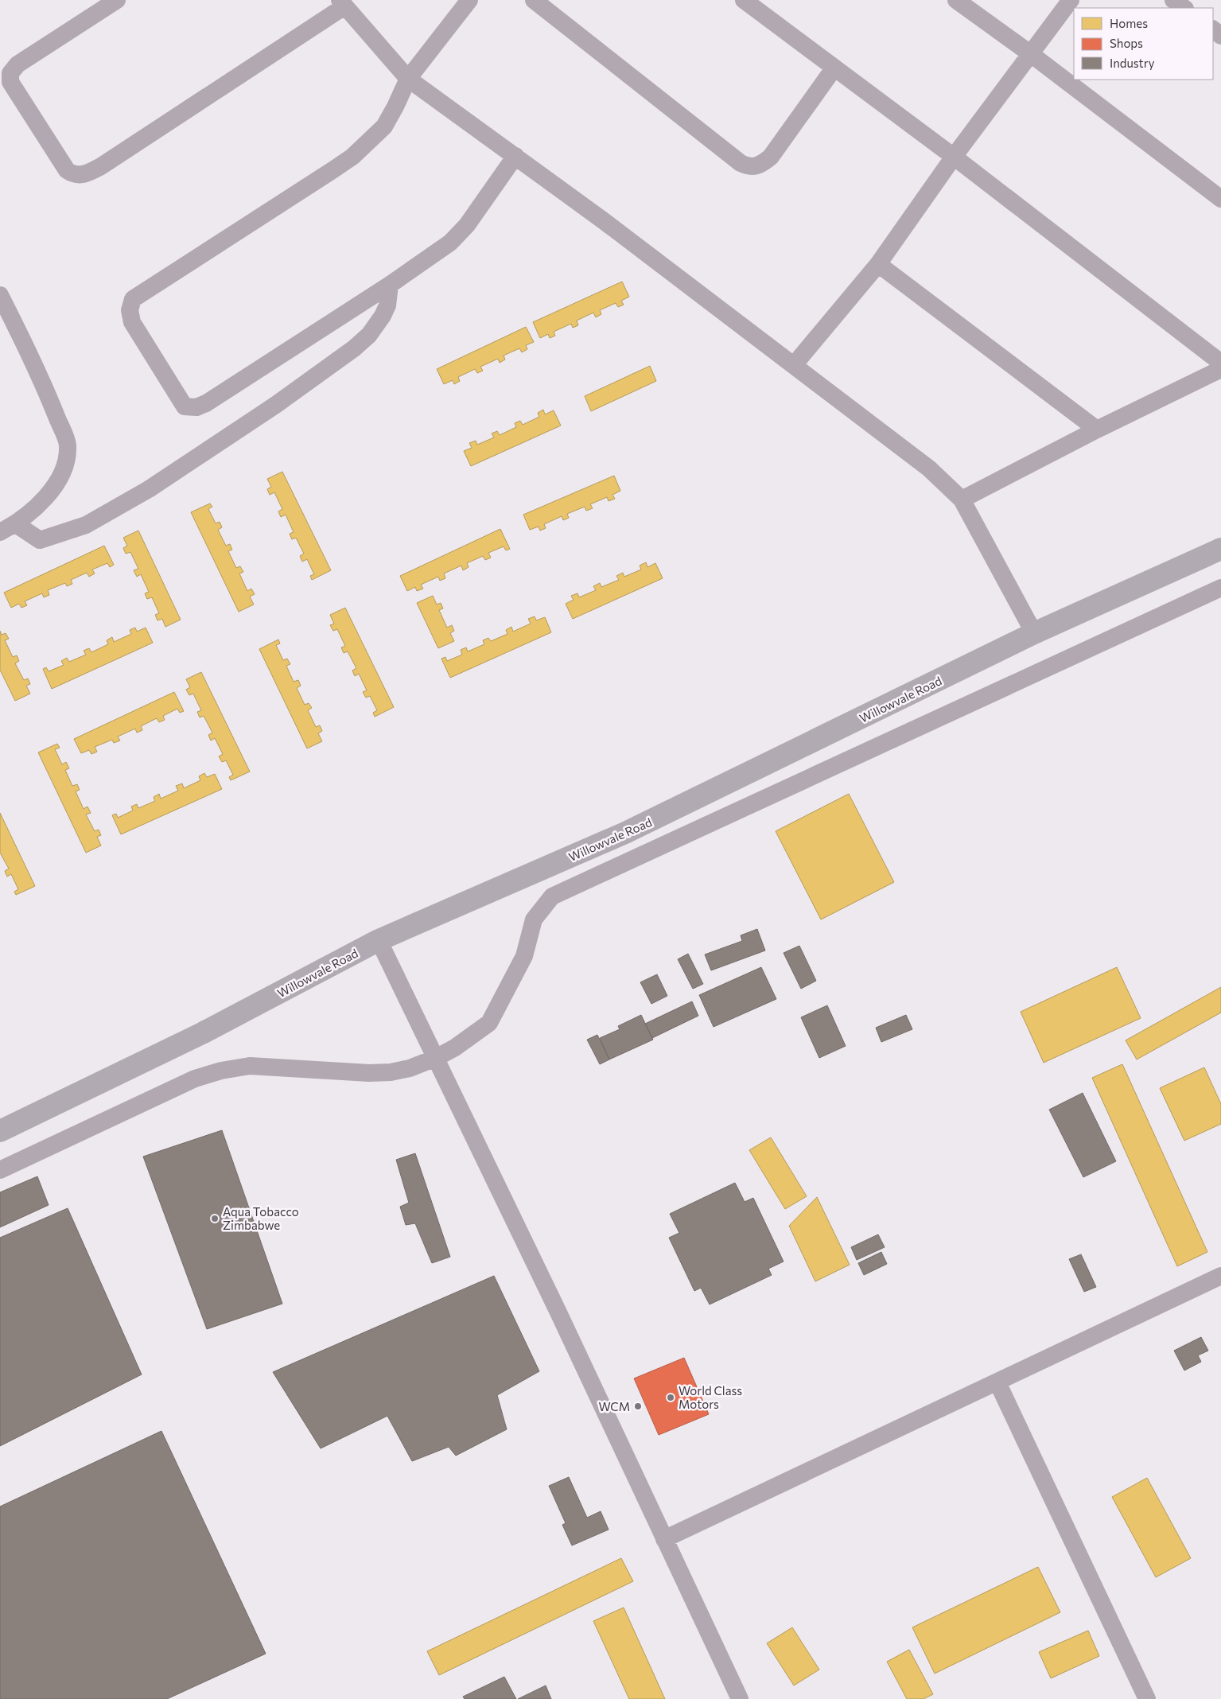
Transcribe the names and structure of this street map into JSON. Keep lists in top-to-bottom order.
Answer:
{
  "streets": {
    "main road": ["Willowvale Road"]
  },
  "places": ["Aqua Tobacco Zimbabwe", "World Class Motors", "WCM"],
  "legend": ["Homes", "Shops", "Industry"]
}
